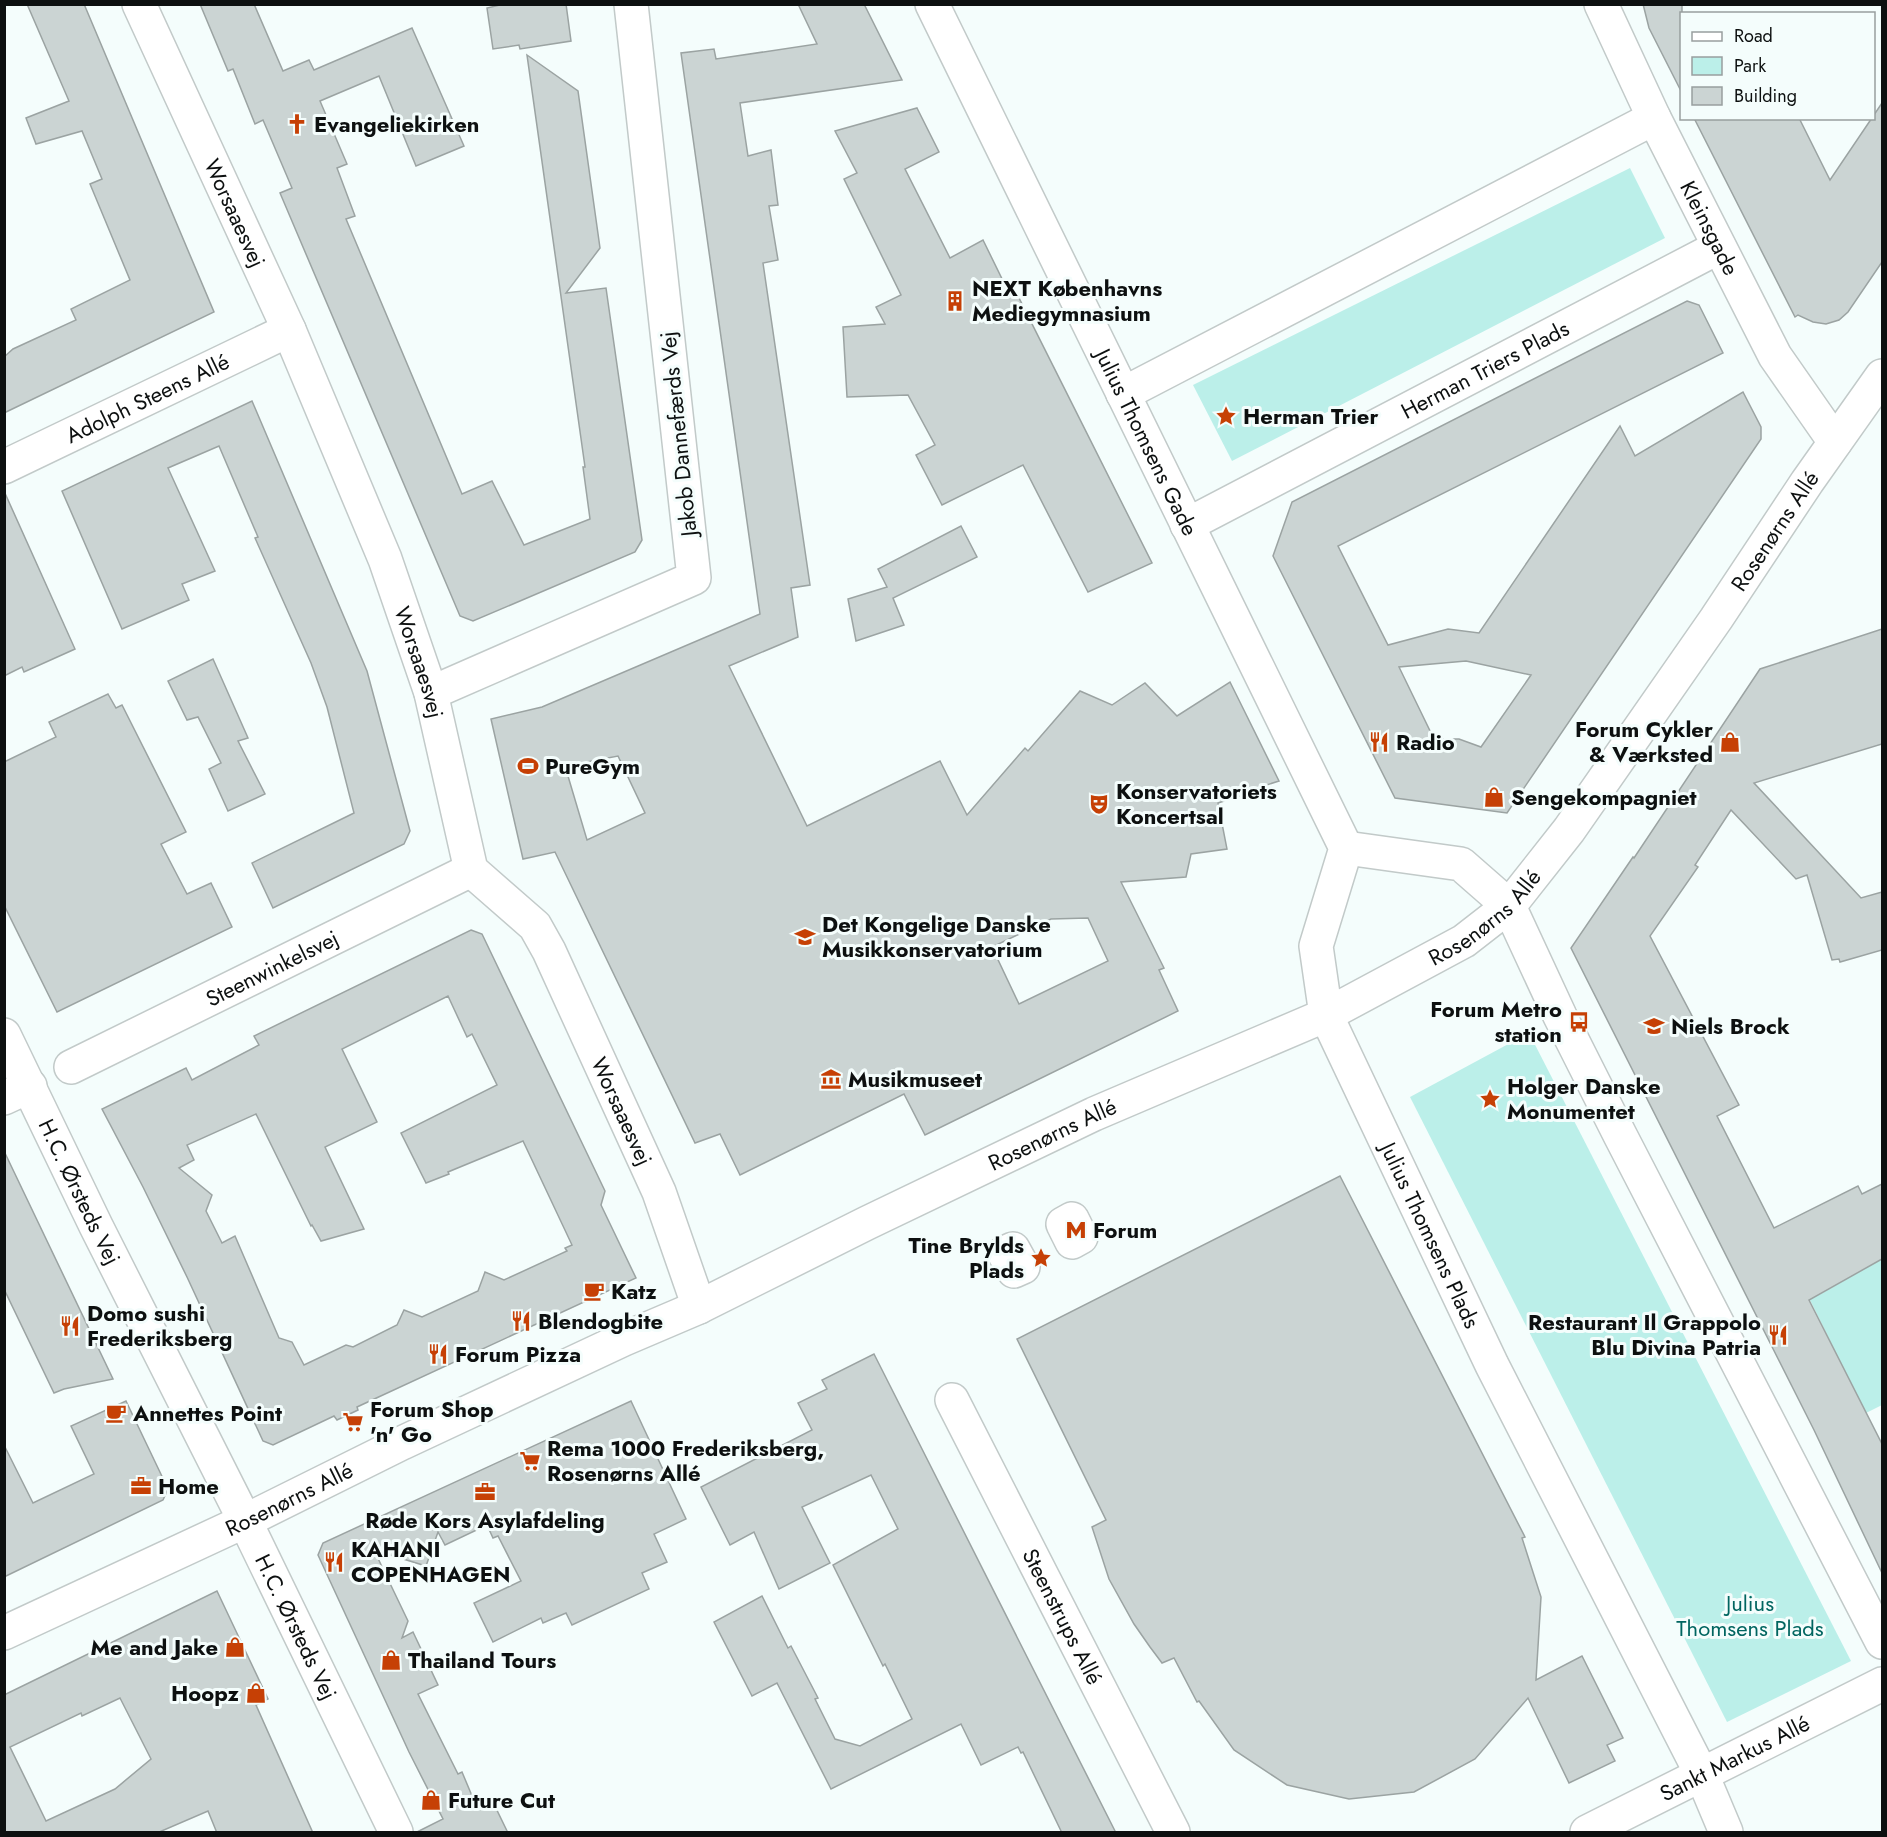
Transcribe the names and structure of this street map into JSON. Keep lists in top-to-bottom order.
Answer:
{
  "streets": {
    "street": [
      "Worsaaesvej",
      "Kleinsgade",
      "Herman Triers Plads",
      "Adolph Steens Allé",
      "Jakob Dannefærds Vej",
      "Julius Thomsens Gade",
      "Rosenørns Allé",
      "Steenwinkelsvej",
      "H.C. Ørsteds Vej",
      "Julius Thomsens Plads",
      "Steenstrups Allé",
      "Sankt Markus Allé"
    ]
  },
  "crossings": [
    ["Worsaaesvej", "Adolph Steens Allé"],
    ["Worsaaesvej", "Jakob Dannefærds Vej"],
    ["Worsaaesvej", "Rosenørns Allé"],
    ["Worsaaesvej", "Steenwinkelsvej"],
    ["Kleinsgade", "Herman Triers Plads"],
    ["Kleinsgade", "Rosenørns Allé"],
    ["Herman Triers Plads", "Julius Thomsens Gade"],
    ["Rosenørns Allé", "H.C. Ørsteds Vej"],
    ["Rosenørns Allé", "Julius Thomsens Plads"],
    ["Julius Thomsens Plads", "Sankt Markus Allé"]
  ],
  "parks": ["Julius Thomsens Plads"],
  "places": {
    "church": ["Evangeliekirken"],
    "building": ["NEXT Københavns Mediegymnasium"],
    "place": ["Herman Trier", "Holger Danske Monumentet", "Tine Brylds Plads"],
    "restaurant": [
      "Radio",
      "Blendogbite",
      "Domo sushi Frederiksberg",
      "Restaurant Il Grappolo Blu Divina Patria",
      "Forum Pizza",
      "KAHANI COPENHAGEN"
    ],
    "shop": [
      "Forum Cykler & Værksted",
      "Sengekompagniet",
      "Me and Jake",
      "Thailand Tours",
      "Hoopz",
      "Future Cut"
    ],
    "sports": ["PureGym"],
    "theatre": ["Konservatoriets Koncertsal"],
    "school or university": ["Det Kongelige Danske Musikkonservatorium", "Niels Brock"],
    "bus stop": ["Forum Metro station"],
    "museum": ["Musikmuseet"],
    "metro station": ["Forum"],
    "cafe": ["Katz", "Annettes Point"],
    "supermarket": ["Forum Shop 'n' Go", "Rema 1000 Frederiksberg, Rosenørns Allé"],
    "office": ["Home", "Røde Kors Asylafdeling"]
  },
  "legend": ["Road", "Park", "Building"]
}
